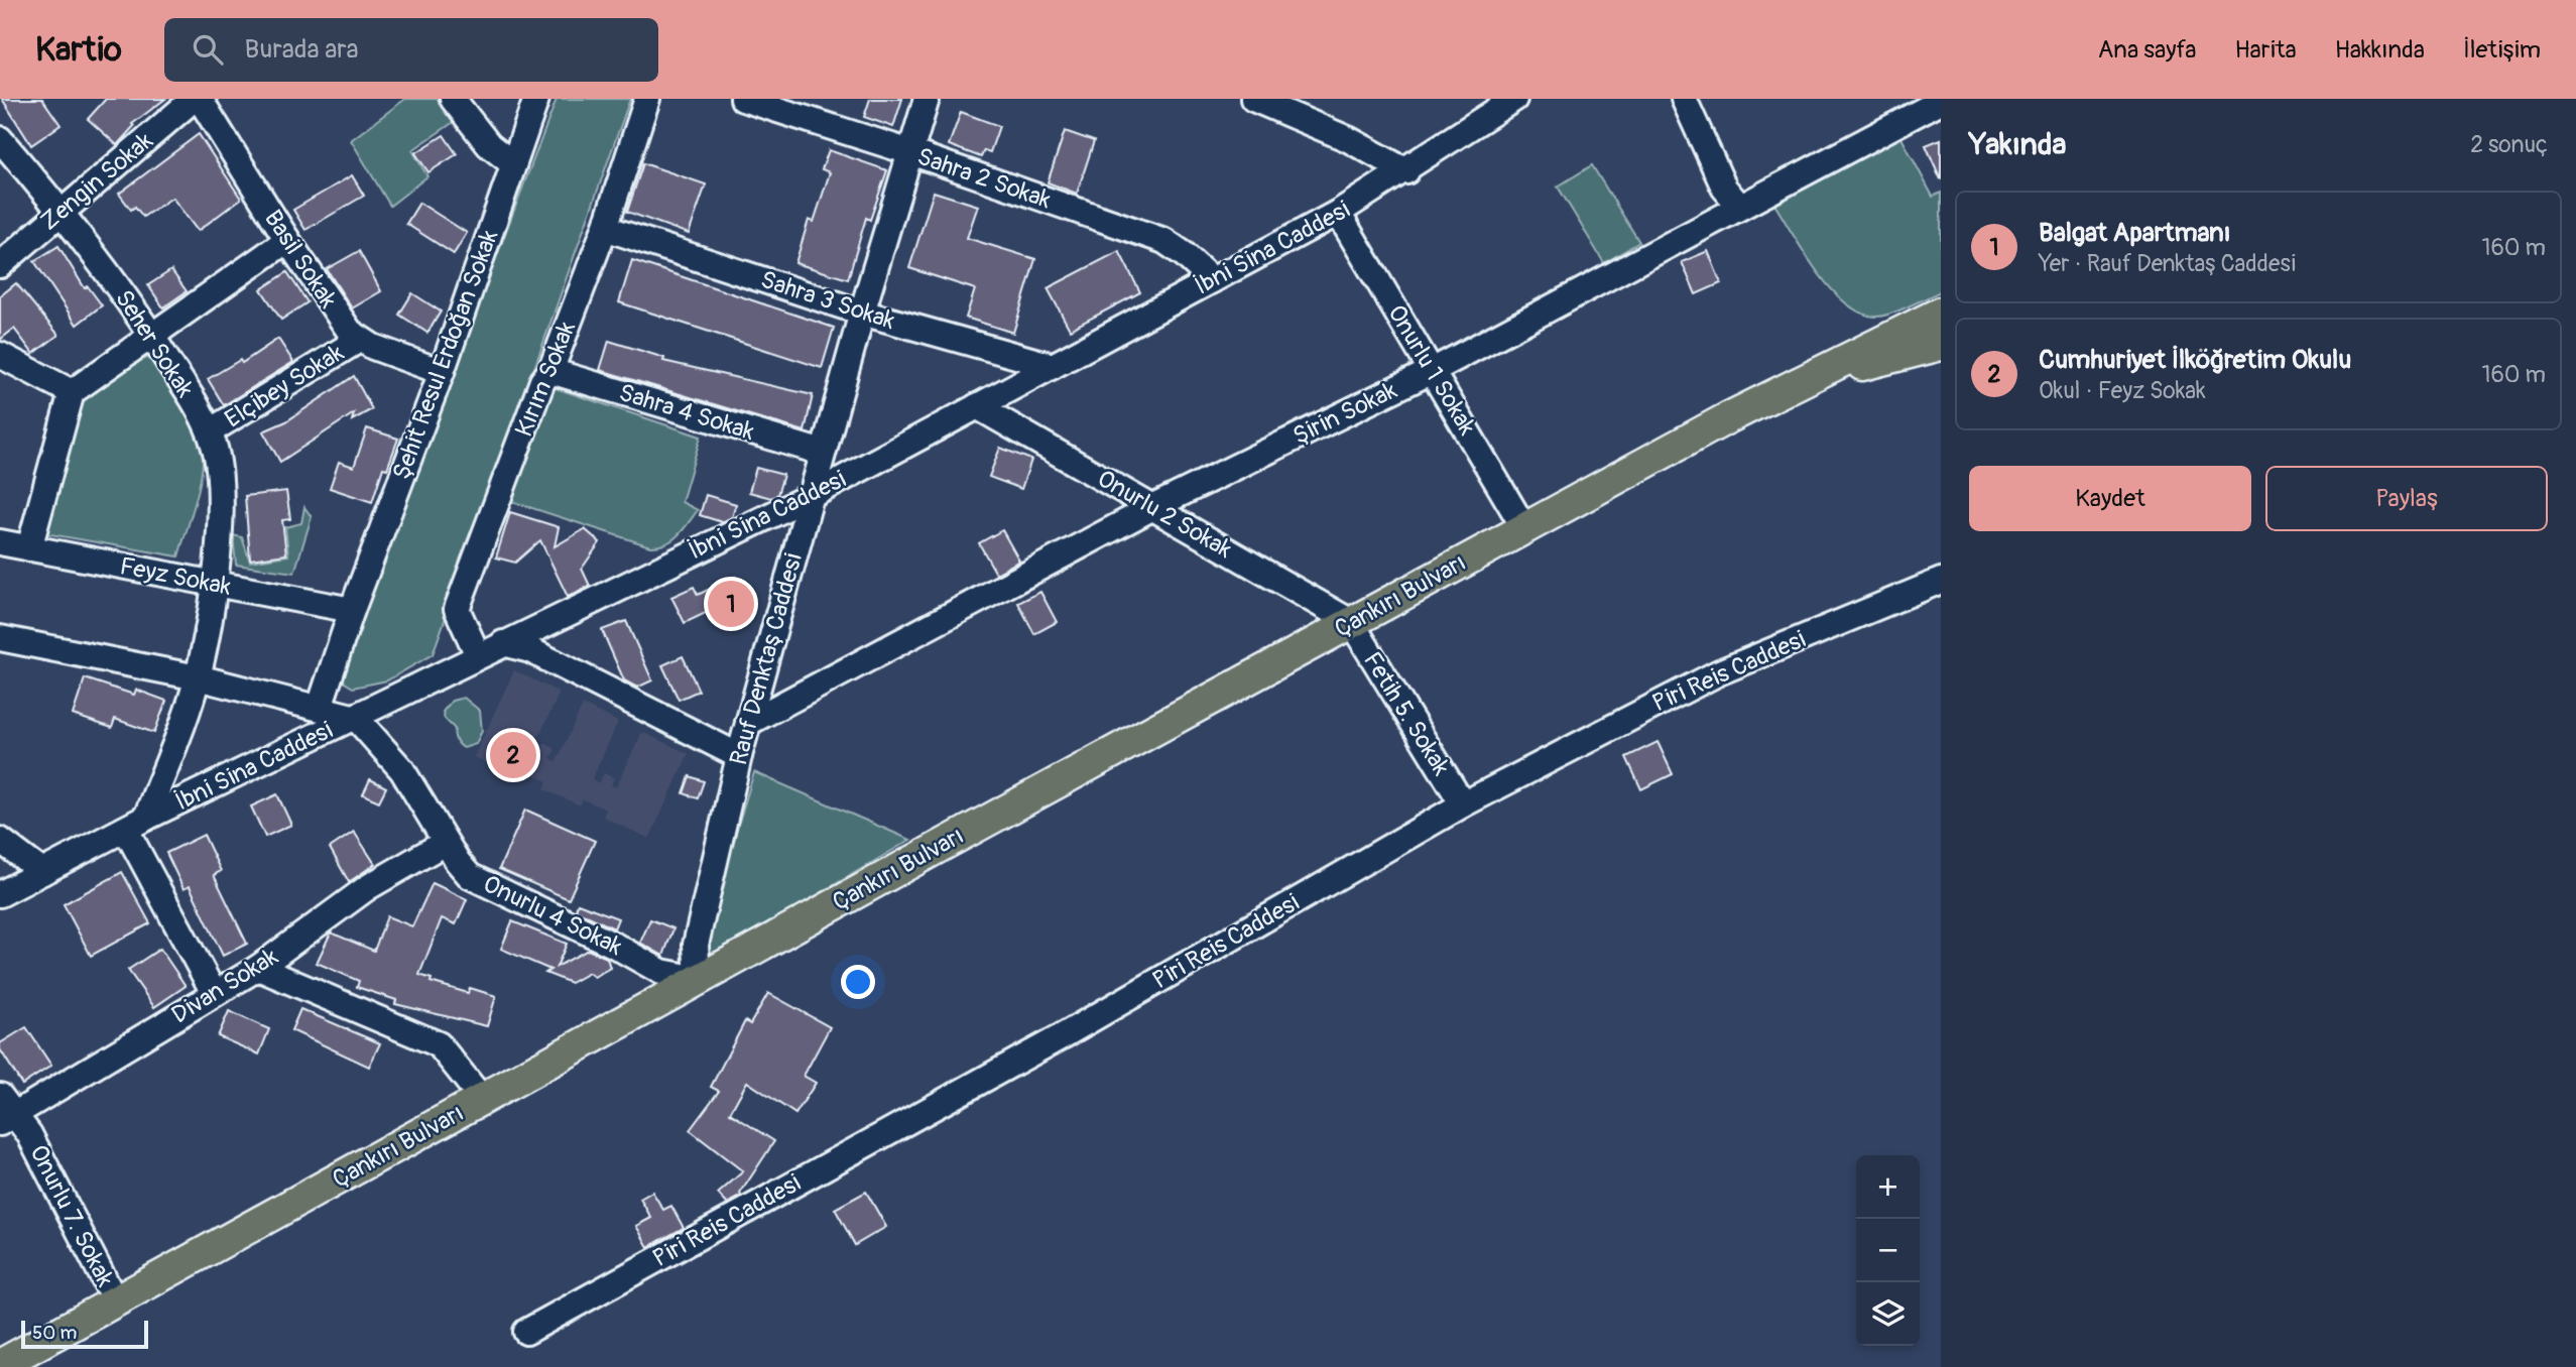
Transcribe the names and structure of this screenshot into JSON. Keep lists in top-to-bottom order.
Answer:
{
  "streets": {
    "main road": ["Çankırı Bulvarı"],
    "street": [
      "Sahra 2 Sokak",
      "Zengin Sokak",
      "İbni Sina Caddesi",
      "Basil Sokak",
      "Sahra 3 Sokak",
      "Seher Sokak",
      "Şehit Resul Erdoğan Sokak",
      "Onurlu 1 Sokak",
      "Kırım Sokak",
      "Elçibey Sokak",
      "Sahra 4 Sokak",
      "Şirin Sokak",
      "Onurlu 2 Sokak",
      "Feyz Sokak",
      "Rauf Denktaş Caddesi",
      "Piri Reis Caddesi",
      "Fetih 5. Sokak",
      "Onurlu 4 Sokak",
      "Divan Sokak",
      "Onurlu 7. Sokak"
    ]
  },
  "crossings": [
    ["Sahra 2 Sokak", "İbni Sina Caddesi"],
    ["Sahra 2 Sokak", "Rauf Denktaş Caddesi"],
    ["Zengin Sokak", "Basil Sokak"],
    ["Zengin Sokak", "Seher Sokak"],
    ["İbni Sina Caddesi", "Sahra 3 Sokak"],
    ["İbni Sina Caddesi", "Seher Sokak"],
    ["İbni Sina Caddesi", "Onurlu 1 Sokak"],
    ["İbni Sina Caddesi", "Kırım Sokak"],
    ["İbni Sina Caddesi", "Onurlu 2 Sokak"],
    ["İbni Sina Caddesi", "Rauf Denktaş Caddesi"],
    ["İbni Sina Caddesi", "Onurlu 4 Sokak"],
    ["Basil Sokak", "Şehit Resul Erdoğan Sokak"],
    ["Basil Sokak", "Elçibey Sokak"],
    ["Sahra 3 Sokak", "Kırım Sokak"],
    ["Sahra 3 Sokak", "Rauf Denktaş Caddesi"],
    ["Seher Sokak", "Elçibey Sokak"],
    ["Seher Sokak", "Feyz Sokak"],
    ["Şehit Resul Erdoğan Sokak", "Feyz Sokak"],
    ["Onurlu 1 Sokak", "Şirin Sokak"],
    ["Onurlu 1 Sokak", "Çankırı Bulvarı"],
    ["Kırım Sokak", "Sahra 4 Sokak"],
    ["Sahra 4 Sokak", "Rauf Denktaş Caddesi"],
    ["Şirin Sokak", "Onurlu 2 Sokak"],
    ["Şirin Sokak", "Rauf Denktaş Caddesi"],
    ["Onurlu 2 Sokak", "Çankırı Bulvarı"],
    ["Onurlu 2 Sokak", "Fetih 5. Sokak"],
    ["Çankırı Bulvarı", "Rauf Denktaş Caddesi"],
    ["Çankırı Bulvarı", "Fetih 5. Sokak"],
    ["Çankırı Bulvarı", "Onurlu 4 Sokak"],
    ["Çankırı Bulvarı", "Onurlu 7. Sokak"],
    ["Rauf Denktaş Caddesi", "Onurlu 4 Sokak"],
    ["Piri Reis Caddesi", "Fetih 5. Sokak"],
    ["Onurlu 4 Sokak", "Divan Sokak"],
    ["Divan Sokak", "Onurlu 7. Sokak"]
  ],
  "scale_bar": "50 m",
  "page": {
    "header": "Kartio",
    "search": "Burada ara",
    "nav": [
      "Ana sayfa",
      "Harita",
      "Hakkında",
      "İletişim"
    ],
    "heading": ["Yakında", "2 sonuç"],
    "list": [
      {
        "mark": "1",
        "name": "Balgat Apartmanı",
        "note": "Yer · Rauf Denktaş Caddesi",
        "value": "160 m"
      },
      {
        "mark": "2",
        "name": "Cumhuriyet İlköğretim Okulu",
        "note": "Okul · Feyz Sokak",
        "value": "160 m"
      }
    ],
    "buttons": ["Kaydet", "Paylaş"],
    "pins": ["1", "2"],
    "map_buttons": ["+", "−"],
    "scale": "50 m"
  }
}
